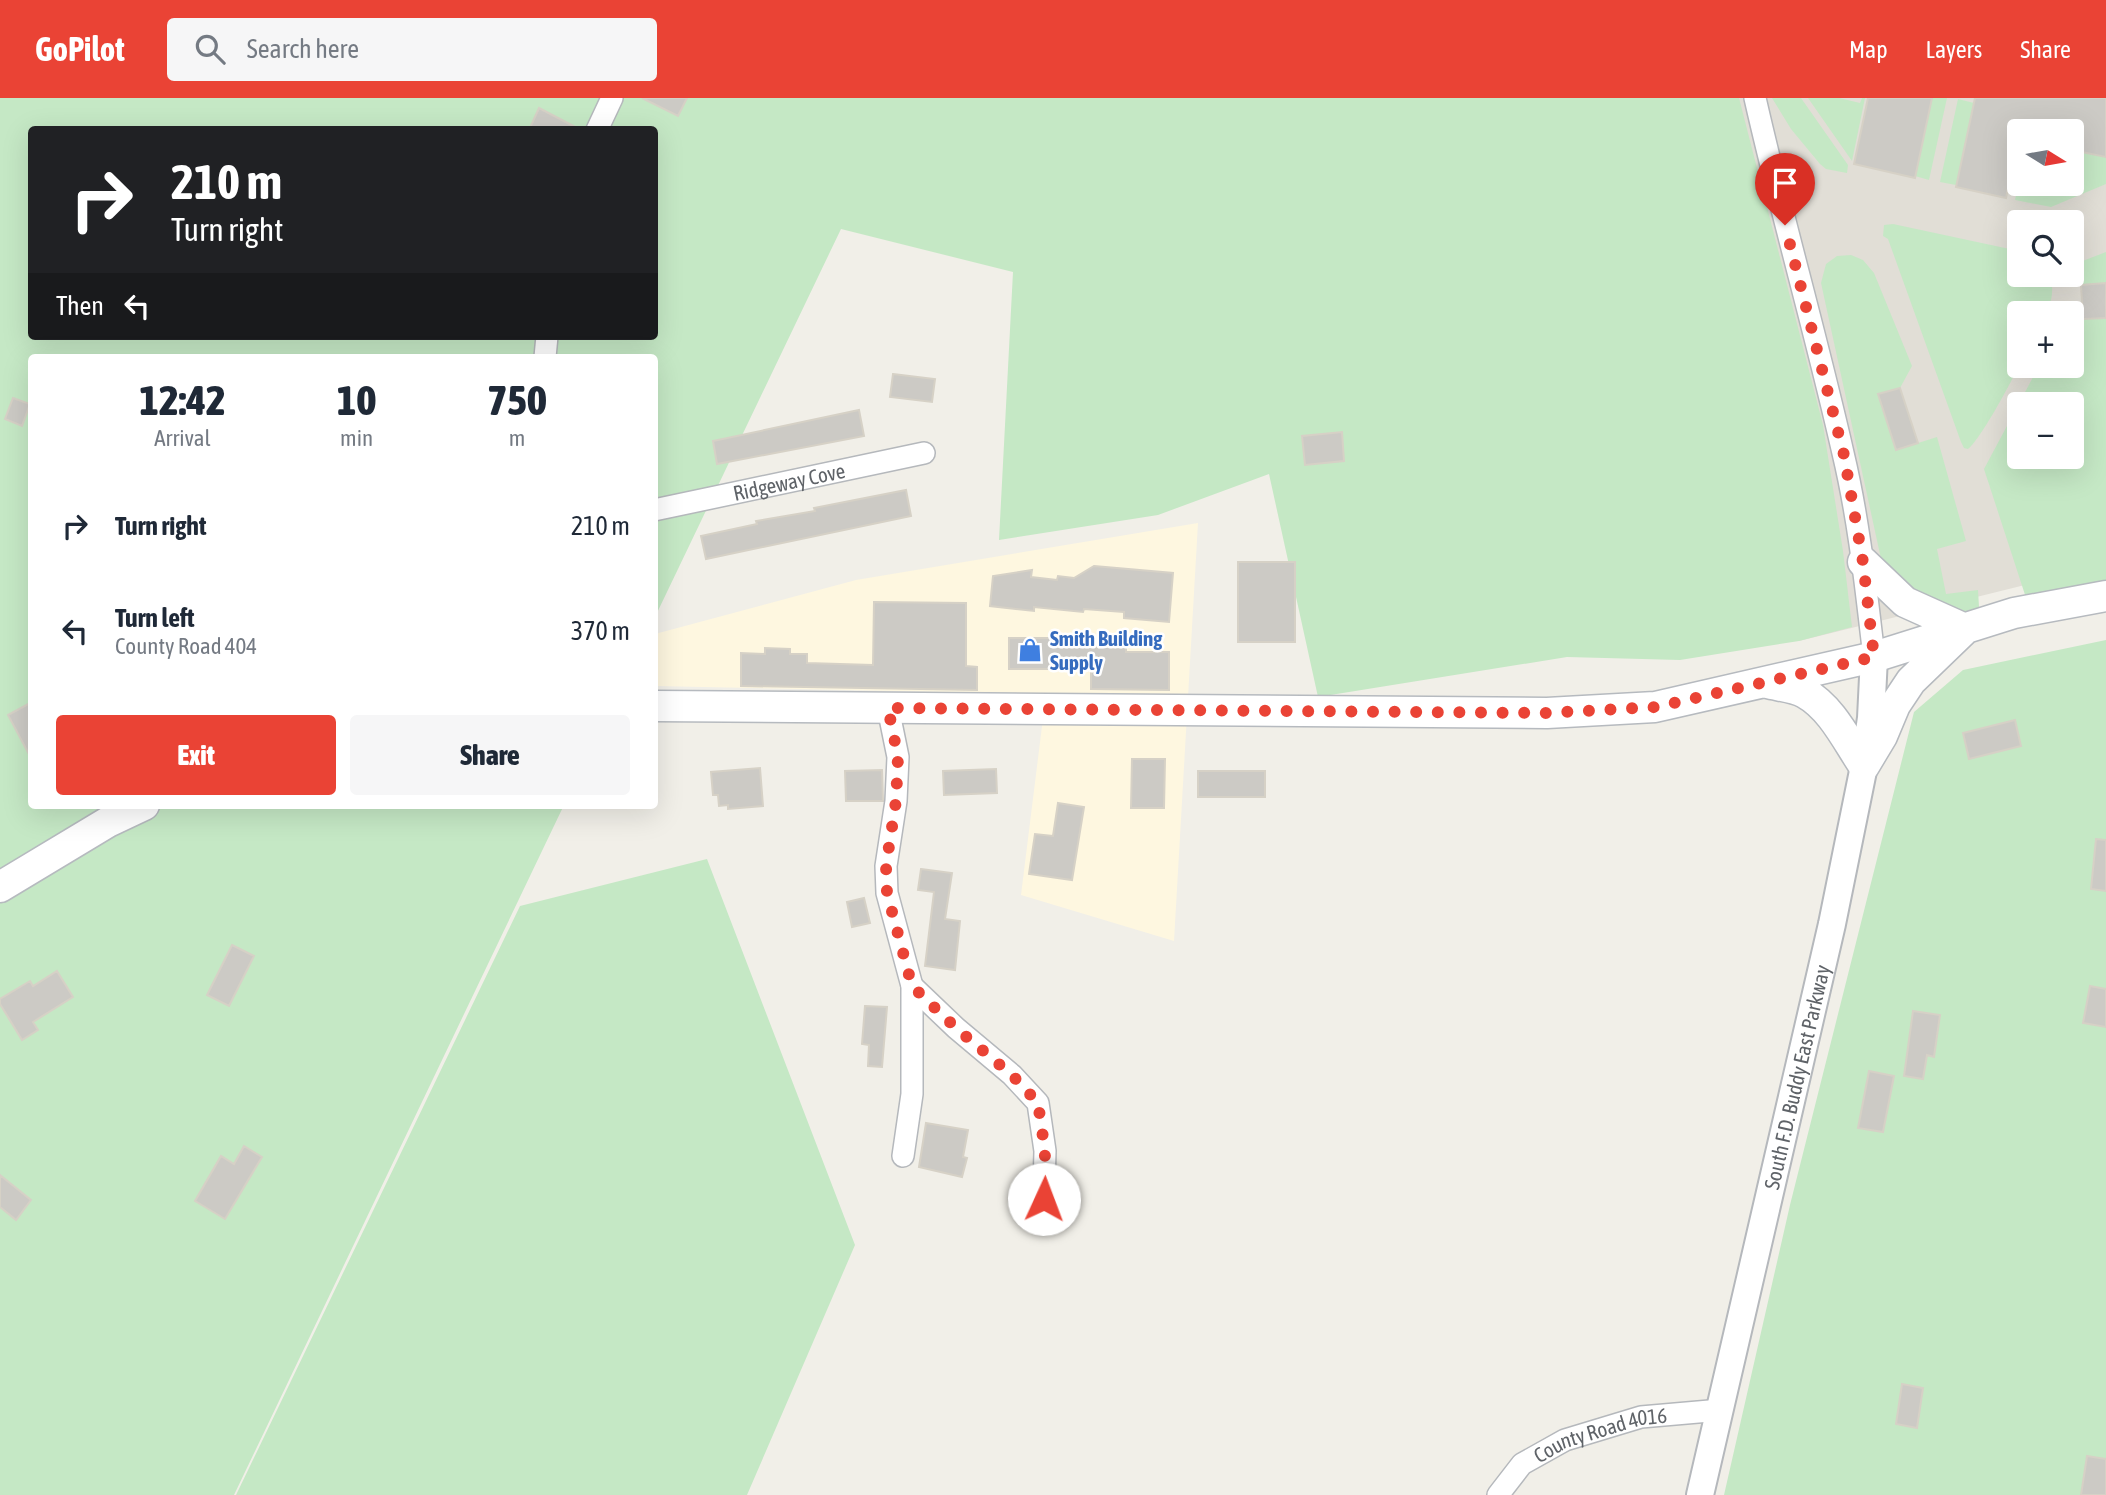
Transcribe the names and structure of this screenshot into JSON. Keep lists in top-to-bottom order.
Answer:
{
  "streets": {
    "street": ["Ridgeway Cove", "South F.D. Buddy East Parkway", "County Road 4016"]
  },
  "crossings": [
    ["South F.D. Buddy East Parkway", "County Road 4016"]
  ],
  "places": {
    "shop": ["Smith Building Supply"]
  },
  "north": "right",
  "page": {
    "header": "GoPilot",
    "search": "Search here",
    "nav": ["Map", "Layers", "Share"],
    "map_buttons": ["+", "−"],
    "turn": ["210 m", "Turn right"],
    "then": "Then",
    "eta": [
      "12:42",
      "Arrival",
      "10",
      "min",
      "750",
      "m"
    ],
    "list": [
      {
        "name": "Turn right",
        "value": "210 m"
      },
      {
        "name": "Turn left",
        "note": "County Road 404",
        "value": "370 m"
      }
    ],
    "buttons": ["Exit", "Share"]
  }
}
